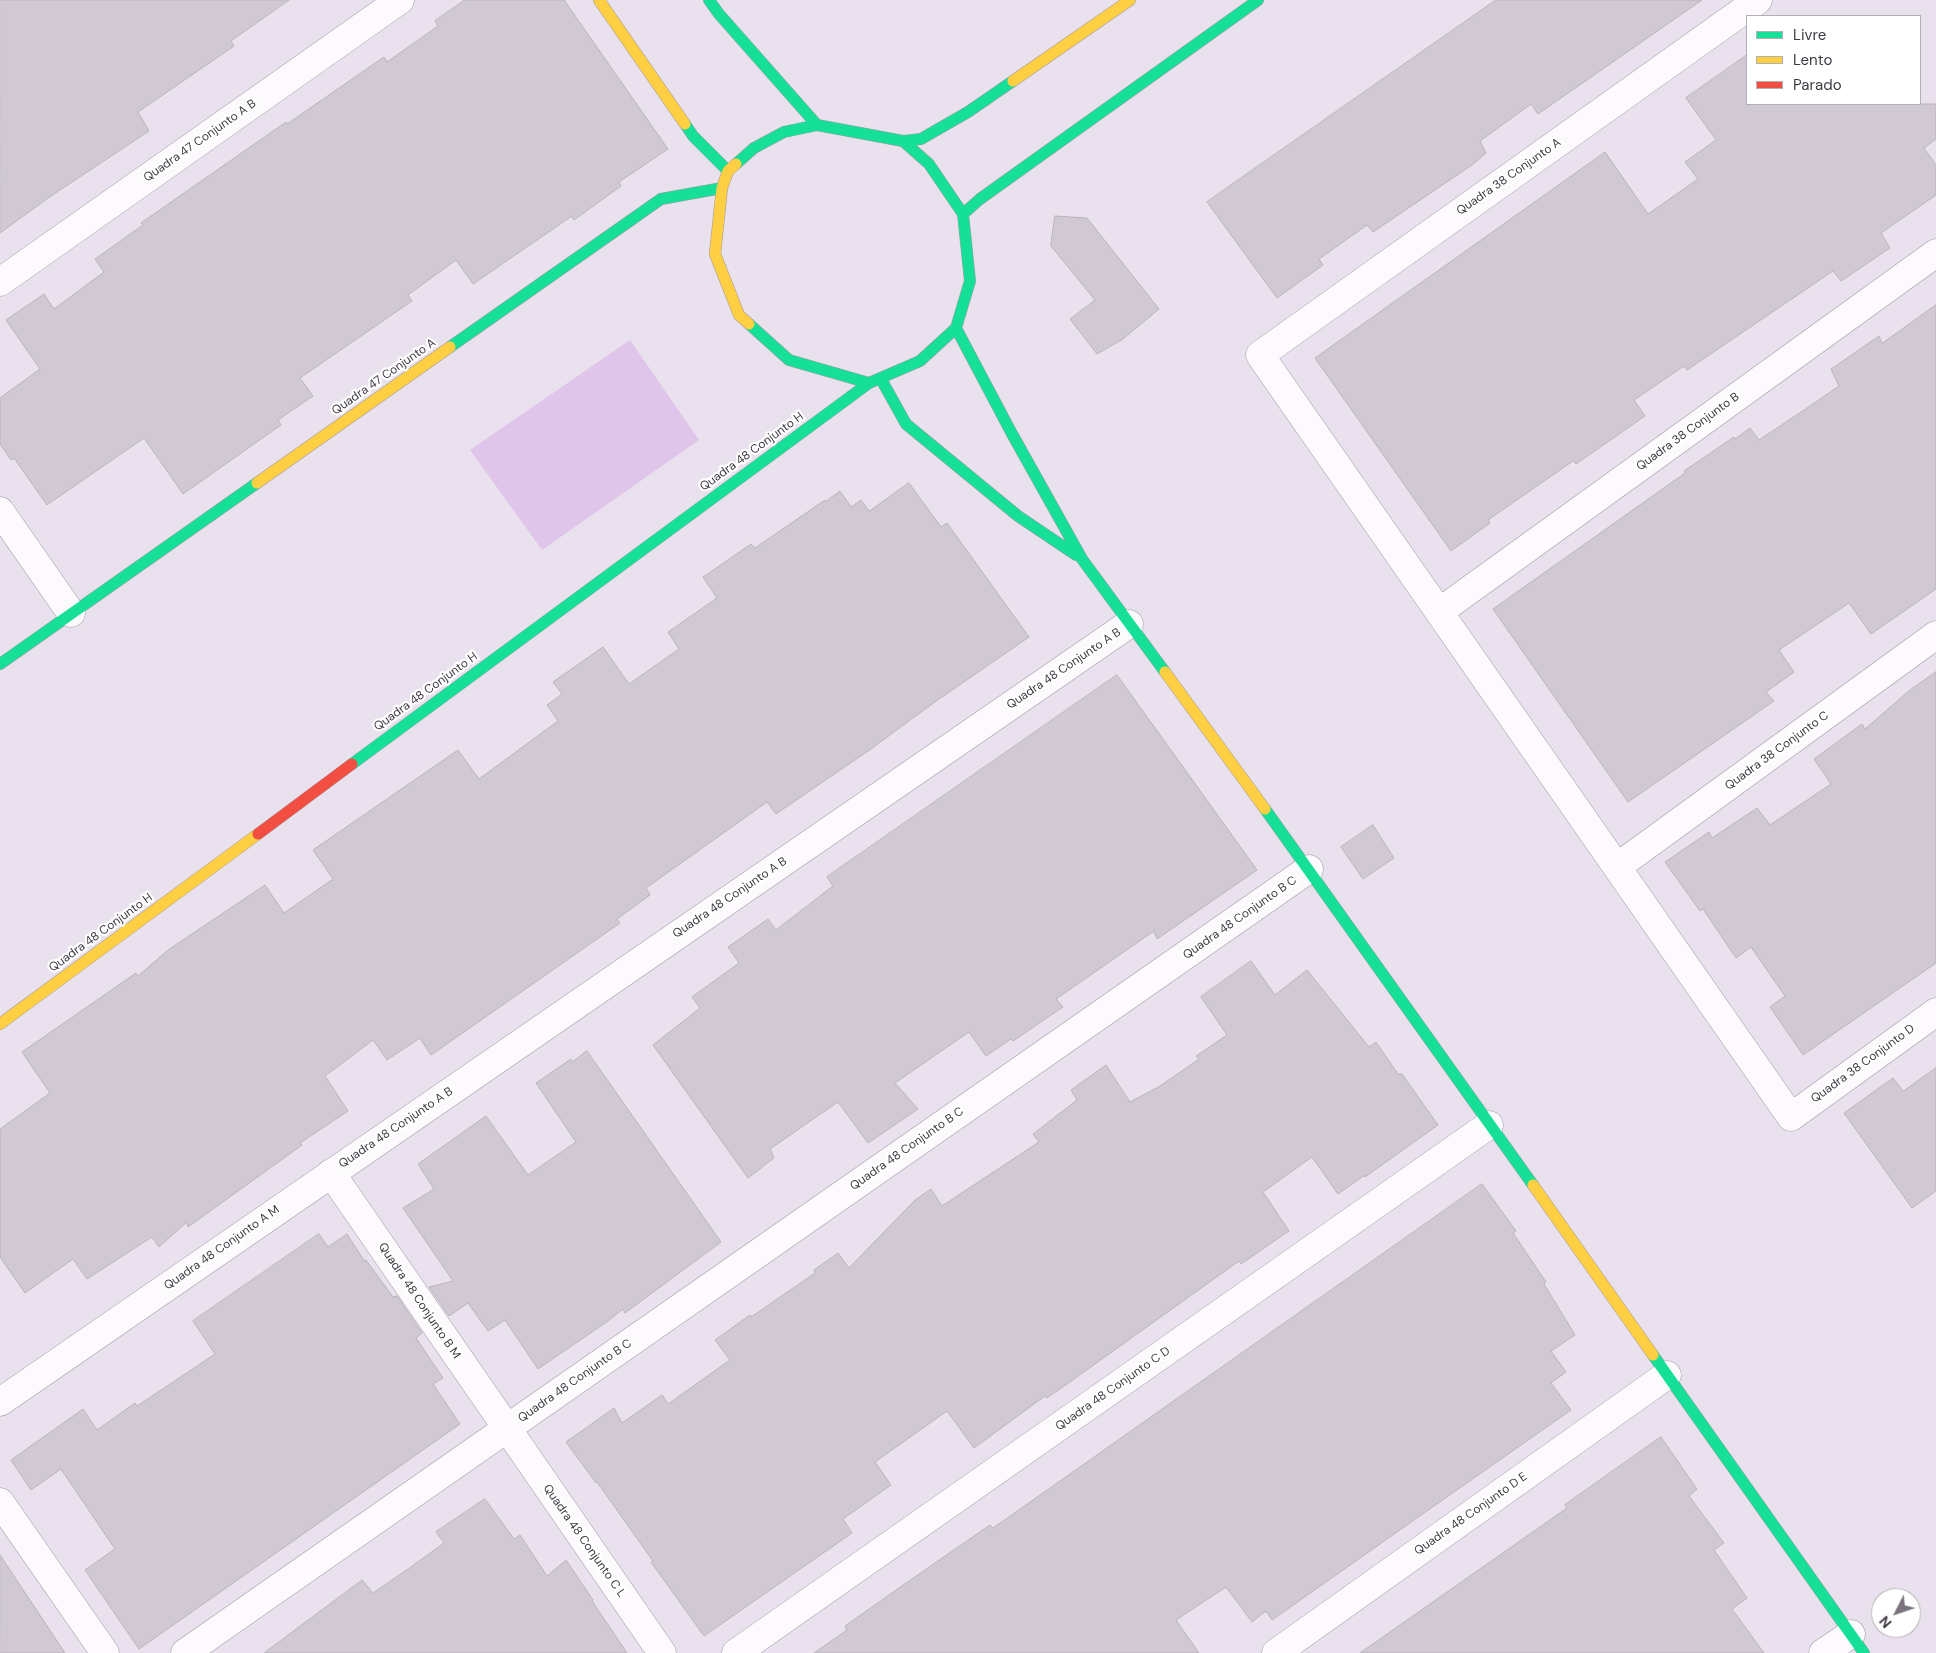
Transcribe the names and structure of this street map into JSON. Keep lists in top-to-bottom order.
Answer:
{
  "streets": {
    "street": [
      "Quadra 47 Conjunto A B",
      "Quadra 38 Conjunto A",
      "Quadra 47 Conjunto A",
      "Quadra 38 Conjunto B",
      "Quadra 48 Conjunto H",
      "Quadra 48 Conjunto A B",
      "Quadra 38 Conjunto C",
      "Quadra 48 Conjunto B C",
      "Quadra 38 Conjunto D",
      "Quadra 48 Conjunto A M",
      "Quadra 48 Conjunto B M",
      "Quadra 48 Conjunto C D",
      "Quadra 48 Conjunto D E",
      "Quadra 48 Conjunto C L"
    ]
  },
  "crossings": [
    ["Quadra 38 Conjunto A", "Quadra 38 Conjunto B"],
    ["Quadra 48 Conjunto A B", "Quadra 48 Conjunto A M"],
    ["Quadra 48 Conjunto A B", "Quadra 48 Conjunto B M"],
    ["Quadra 38 Conjunto C", "Quadra 38 Conjunto D"],
    ["Quadra 48 Conjunto B C", "Quadra 48 Conjunto B M"],
    ["Quadra 48 Conjunto B C", "Quadra 48 Conjunto C L"],
    ["Quadra 48 Conjunto A M", "Quadra 48 Conjunto B M"],
    ["Quadra 48 Conjunto B M", "Quadra 48 Conjunto C L"]
  ],
  "legend": ["Livre", "Lento", "Parado"],
  "north": "bottom left"
}
